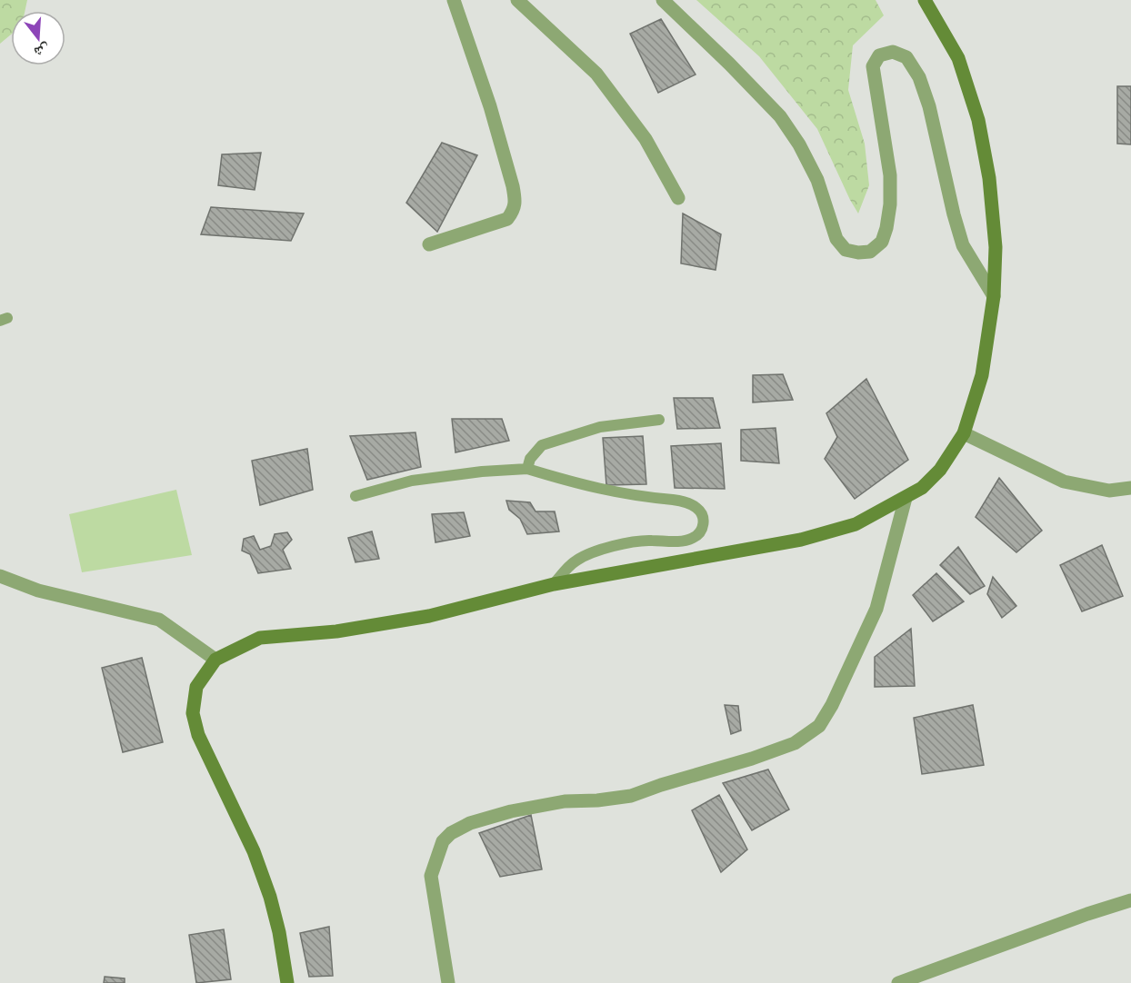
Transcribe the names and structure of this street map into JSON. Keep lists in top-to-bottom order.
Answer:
{
  "north": "bottom"
}
